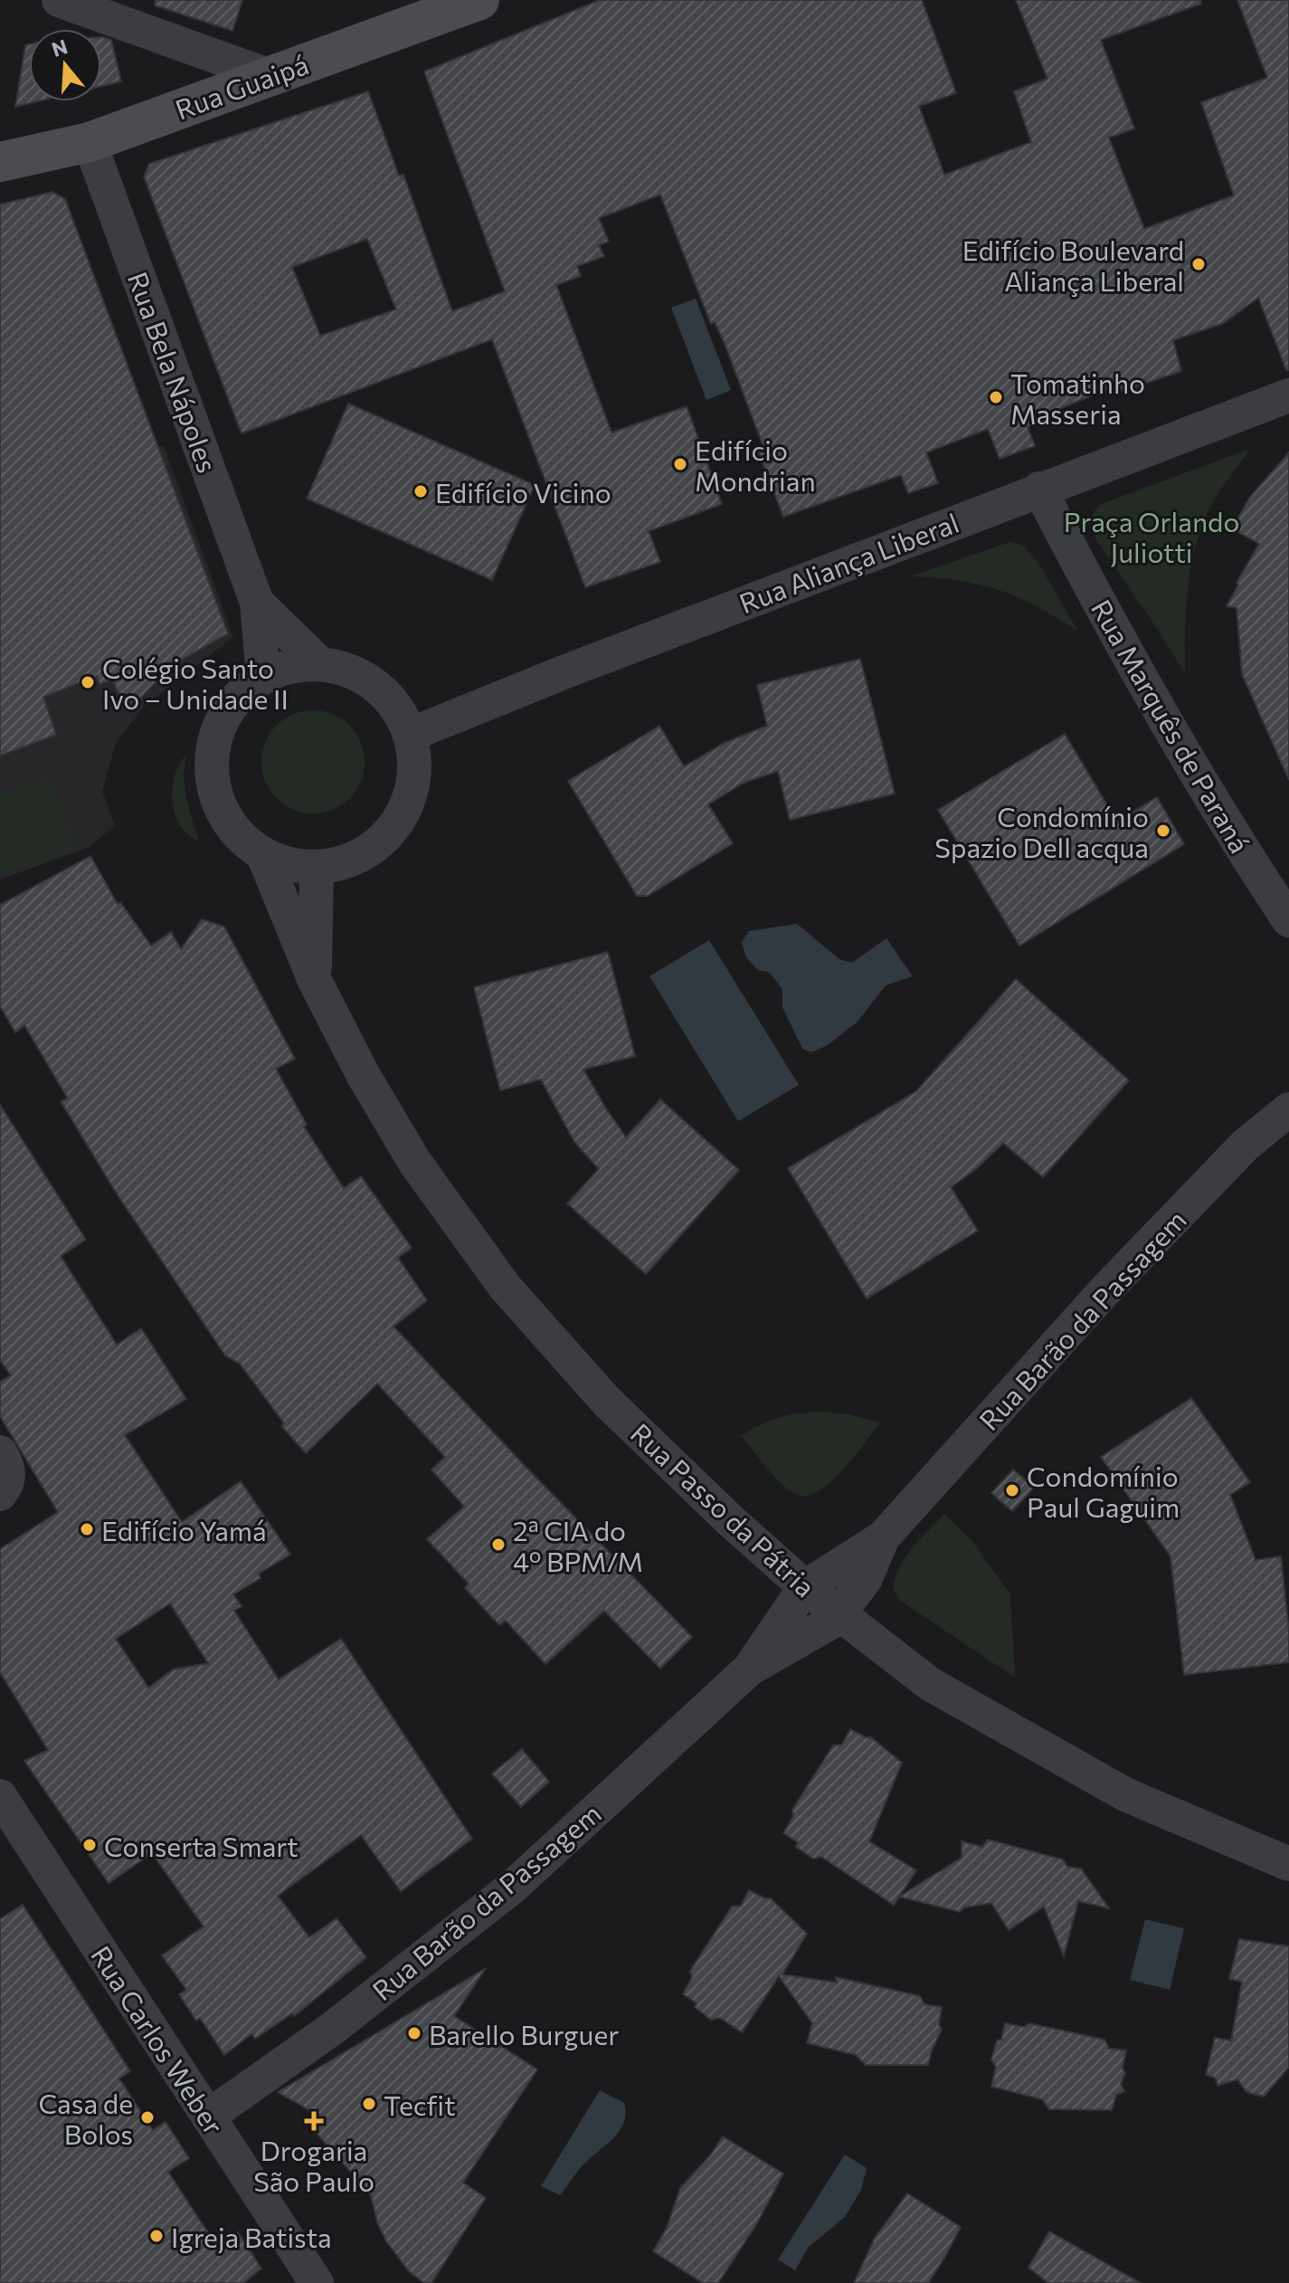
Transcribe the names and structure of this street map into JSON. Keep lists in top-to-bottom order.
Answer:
{
  "streets": {
    "main road": ["Rua Guaipá"],
    "street": [
      "Rua Bela Nápoles",
      "Rua Aliança Liberal",
      "Rua Marquês de Paraná",
      "Rua Barão da Passagem",
      "Rua Passo da Pátria",
      "Rua Carlos Weber"
    ]
  },
  "crossings": [
    ["Rua Guaipá", "Rua Bela Nápoles"],
    ["Rua Aliança Liberal", "Rua Marquês de Paraná"],
    ["Rua Aliança Liberal", "Rua Passo da Pátria"],
    ["Rua Barão da Passagem", "Rua Passo da Pátria"],
    ["Rua Barão da Passagem", "Rua Carlos Weber"]
  ],
  "parks": ["Praça Orlando Juliotti"],
  "places": {
    "other": [
      "Edifício Boulevard Aliança Liberal",
      "Tomatinho Masseria",
      "Edifício Mondrian",
      "Edifício Vicino",
      "Colégio Santo Ivo – Unidade II",
      "Condomínio Spazio Dell acqua",
      "Condomínio Paul Gaguim",
      "Edifício Yamá",
      "2ª CIA do 4º BPM/M",
      "Conserta Smart",
      "Barello Burguer",
      "Tecfit",
      "Casa de Bolos",
      "Igreja Batista"
    ],
    "health": ["Drogaria São Paulo"]
  },
  "north": "top"
}
